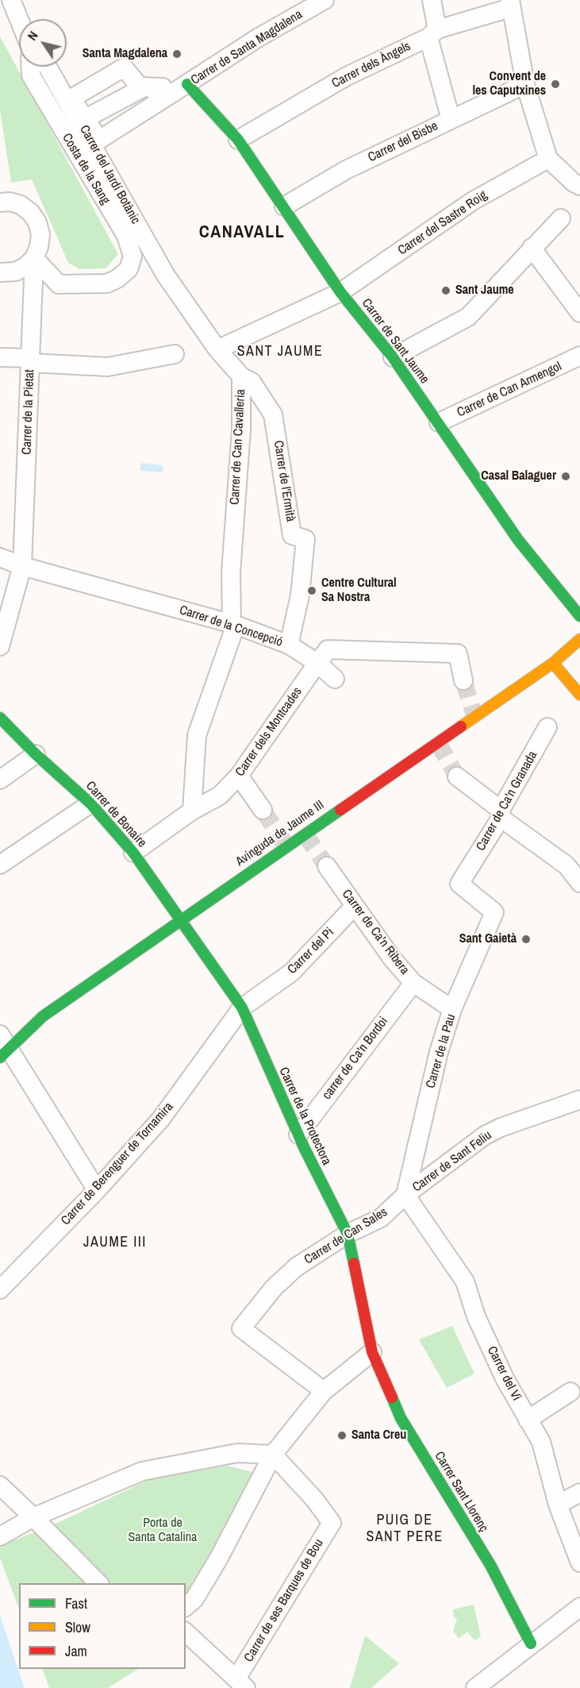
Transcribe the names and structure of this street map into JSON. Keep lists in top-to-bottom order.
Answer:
{
  "streets": {
    "street": [
      "Carrer de Santa Magdalena",
      "Carrer dels Àngels",
      "Carrer del Bisbe",
      "Costa de la Sang",
      "Carrer del Jardí Botànic",
      "Carrer del Sastre Roig",
      "Carrer de Sant Jaume",
      "Carrer de Can Armengol",
      "Carrer de la Pietat",
      "Carrer de Can Cavalleria",
      "Carrer de l'Ermità",
      "Carrer de la Concepció",
      "Carrer dels Montcades",
      "Carrer de Ca'n Granada",
      "Carrer de Bonaire",
      "Avinguda de Jaume III",
      "Carrer de Ca'n Ribera",
      "Carrer del Pi",
      "Carrer de la Pau",
      "carrer de Ca'n Bordoi",
      "Carrer de la Protectora",
      "Carrer de Sant Feliu",
      "Carrer de Berenguer de Tornamira",
      "Carrer de Can Sales",
      "Carrer del Vi",
      "Carrer Sant Llorenç",
      "Carrer de ses Barques de Bou"
    ]
  },
  "crossings": [
    ["Carrer de Santa Magdalena", "Carrer del Jardí Botànic"],
    ["Carrer de Santa Magdalena", "Carrer de Sant Jaume"],
    ["Carrer dels Àngels", "Carrer de Sant Jaume"],
    ["Carrer del Bisbe", "Carrer de Sant Jaume"],
    ["Costa de la Sang", "Carrer de la Pietat"],
    ["Carrer del Jardí Botànic", "Carrer de Can Cavalleria"],
    ["Carrer del Sastre Roig", "Carrer de Sant Jaume"],
    ["Carrer del Sastre Roig", "Carrer de Can Cavalleria"],
    ["Carrer de Sant Jaume", "Carrer de Can Armengol"],
    ["Carrer de la Pietat", "Carrer de la Concepció"],
    ["Carrer de Can Cavalleria", "Carrer de l'Ermità"],
    ["Carrer de Can Cavalleria", "Carrer de la Concepció"],
    ["Carrer de l'Ermità", "Carrer de la Concepció"],
    ["Carrer de la Concepció", "Carrer dels Montcades"],
    ["Carrer dels Montcades", "Carrer de Bonaire"],
    ["Carrer de Ca'n Granada", "Carrer de la Pau"],
    ["Carrer de Bonaire", "Avinguda de Jaume III"],
    ["Carrer de Ca'n Ribera", "Carrer del Pi"],
    ["Carrer de Ca'n Ribera", "Carrer de la Pau"],
    ["Carrer de Ca'n Ribera", "carrer de Ca'n Bordoi"],
    ["Carrer del Pi", "Carrer de la Protectora"],
    ["Carrer del Pi", "Carrer de Berenguer de Tornamira"],
    ["Carrer de la Pau", "Carrer de Sant Feliu"],
    ["Carrer de la Pau", "Carrer de Can Sales"],
    ["Carrer de la Pau", "Carrer del Vi"],
    ["carrer de Ca'n Bordoi", "Carrer de la Protectora"],
    ["Carrer de la Protectora", "Carrer de Berenguer de Tornamira"],
    ["Carrer de la Protectora", "Carrer de Can Sales"],
    ["Carrer de la Protectora", "Carrer Sant Llorenç"],
    ["Carrer de Sant Feliu", "Carrer de Can Sales"],
    ["Carrer de Sant Feliu", "Carrer del Vi"],
    ["Carrer de Can Sales", "Carrer del Vi"]
  ],
  "districts": [
    "CANAVALL",
    "SANT JAUME",
    "JAUME III",
    "PUIG DE SANT PERE"
  ],
  "parks": ["Porta de Santa Catalina"],
  "places": [
    "Santa Magdalena",
    "Convent de les Caputxines",
    "Sant Jaume",
    "Casal Balaguer",
    "Centre Cultural Sa Nostra",
    "Sant Gaietà",
    "Santa Creu"
  ],
  "legend": ["Fast", "Slow", "Jam"],
  "north": "top left"
}
